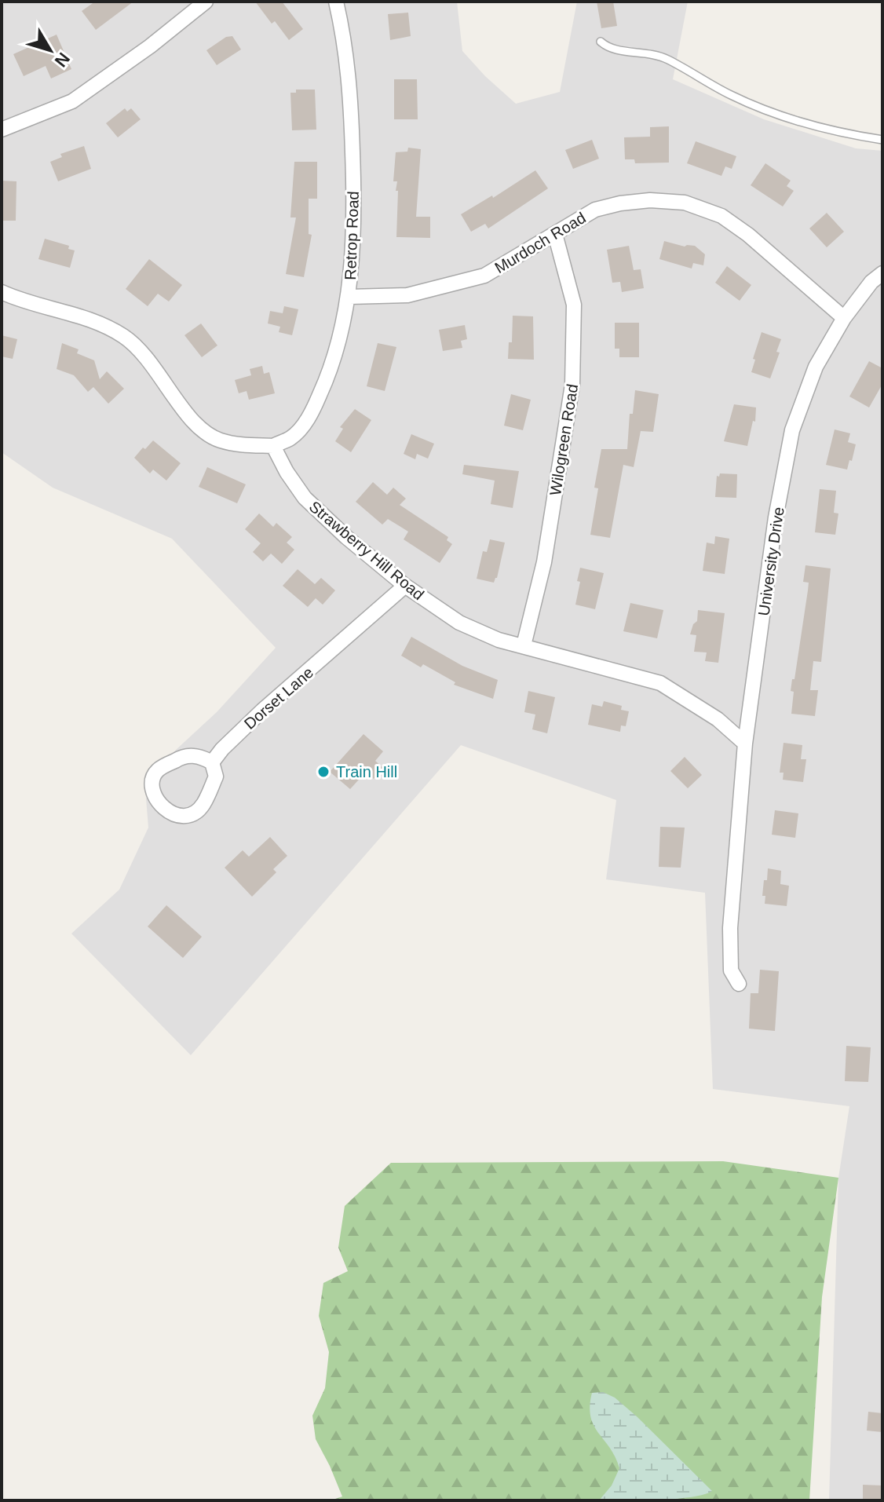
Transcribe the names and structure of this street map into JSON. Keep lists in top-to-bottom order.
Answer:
{
  "streets": {
    "street": [
      "Retrop Road",
      "Murdoch Road",
      "Wilogreen Road",
      "Strawberry Hill Road",
      "University Drive",
      "Dorset Lane"
    ]
  },
  "crossings": [
    ["Retrop Road", "Murdoch Road"],
    ["Retrop Road", "Strawberry Hill Road"],
    ["Murdoch Road", "Wilogreen Road"],
    ["Murdoch Road", "University Drive"],
    ["Wilogreen Road", "Strawberry Hill Road"],
    ["Strawberry Hill Road", "University Drive"],
    ["Strawberry Hill Road", "Dorset Lane"]
  ],
  "places": ["Train Hill"],
  "north": "bottom right"
}
